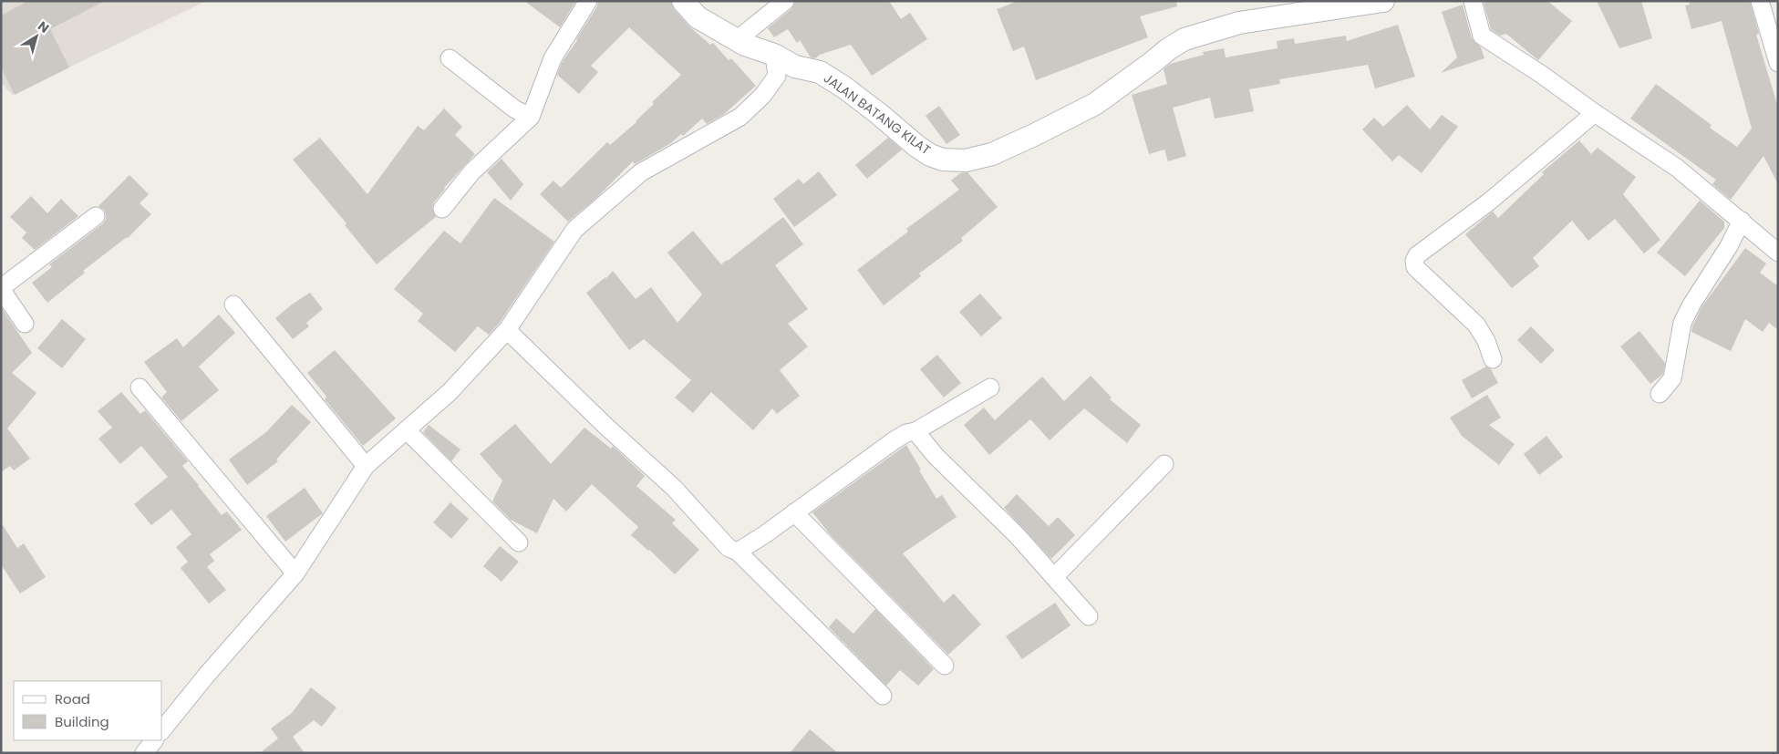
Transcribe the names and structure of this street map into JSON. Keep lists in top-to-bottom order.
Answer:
{
  "streets": {
    "street": ["JALAN BATANG KILAT"]
  },
  "legend": ["Road", "Building"],
  "north": "top right"
}
